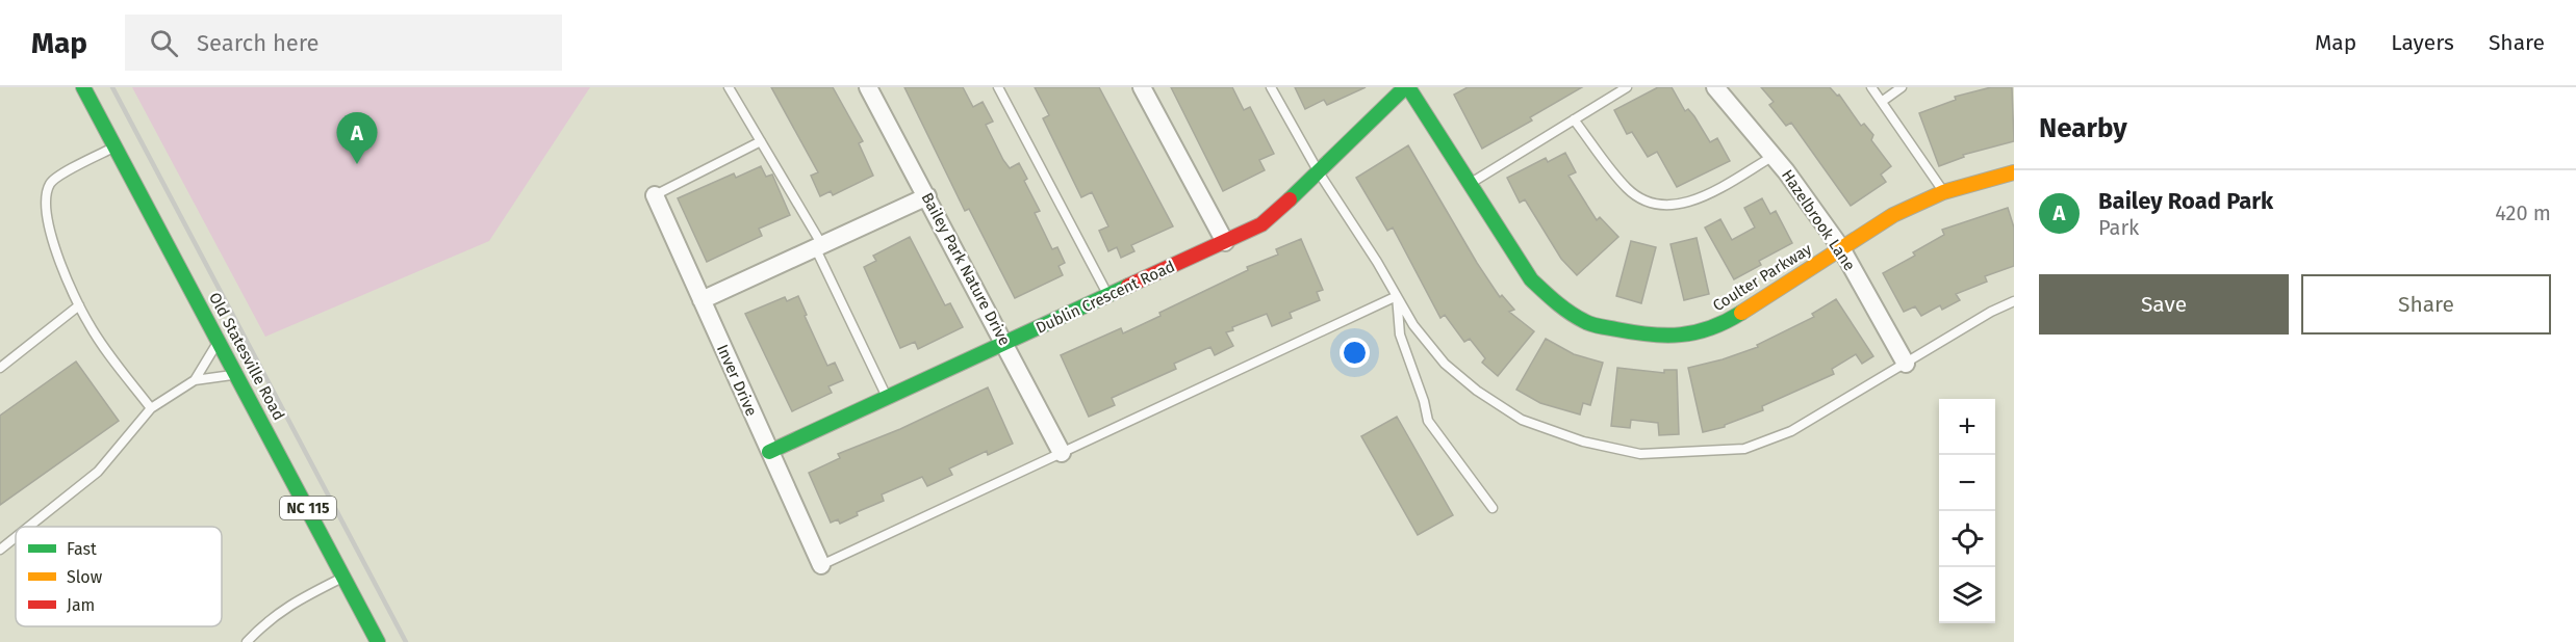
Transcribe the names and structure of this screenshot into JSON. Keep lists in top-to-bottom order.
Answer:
{
  "streets": {
    "street": [
      "Hazelbrook Lane",
      "Bailey Park Nature Drive",
      "Coulter Parkway",
      "Dublin Crescent Road",
      "Old Statesville Road",
      "Inver Drive",
      "NC 115"
    ]
  },
  "crossings": [
    ["Hazelbrook Lane", "Coulter Parkway"],
    ["Bailey Park Nature Drive", "Dublin Crescent Road"],
    ["Coulter Parkway", "Dublin Crescent Road"],
    ["Dublin Crescent Road", "Inver Drive"]
  ],
  "legend": ["Fast", "Slow", "Jam"],
  "page": {
    "header": "Map",
    "search": "Search here",
    "nav": ["Map", "Layers", "Share"],
    "heading": "Nearby",
    "pins": "A",
    "list": [
      {
        "mark": "A",
        "name": "Bailey Road Park",
        "note": "Park",
        "value": "420 m"
      }
    ],
    "buttons": ["Save", "Share"],
    "map_buttons": ["+", "−"]
  }
}
